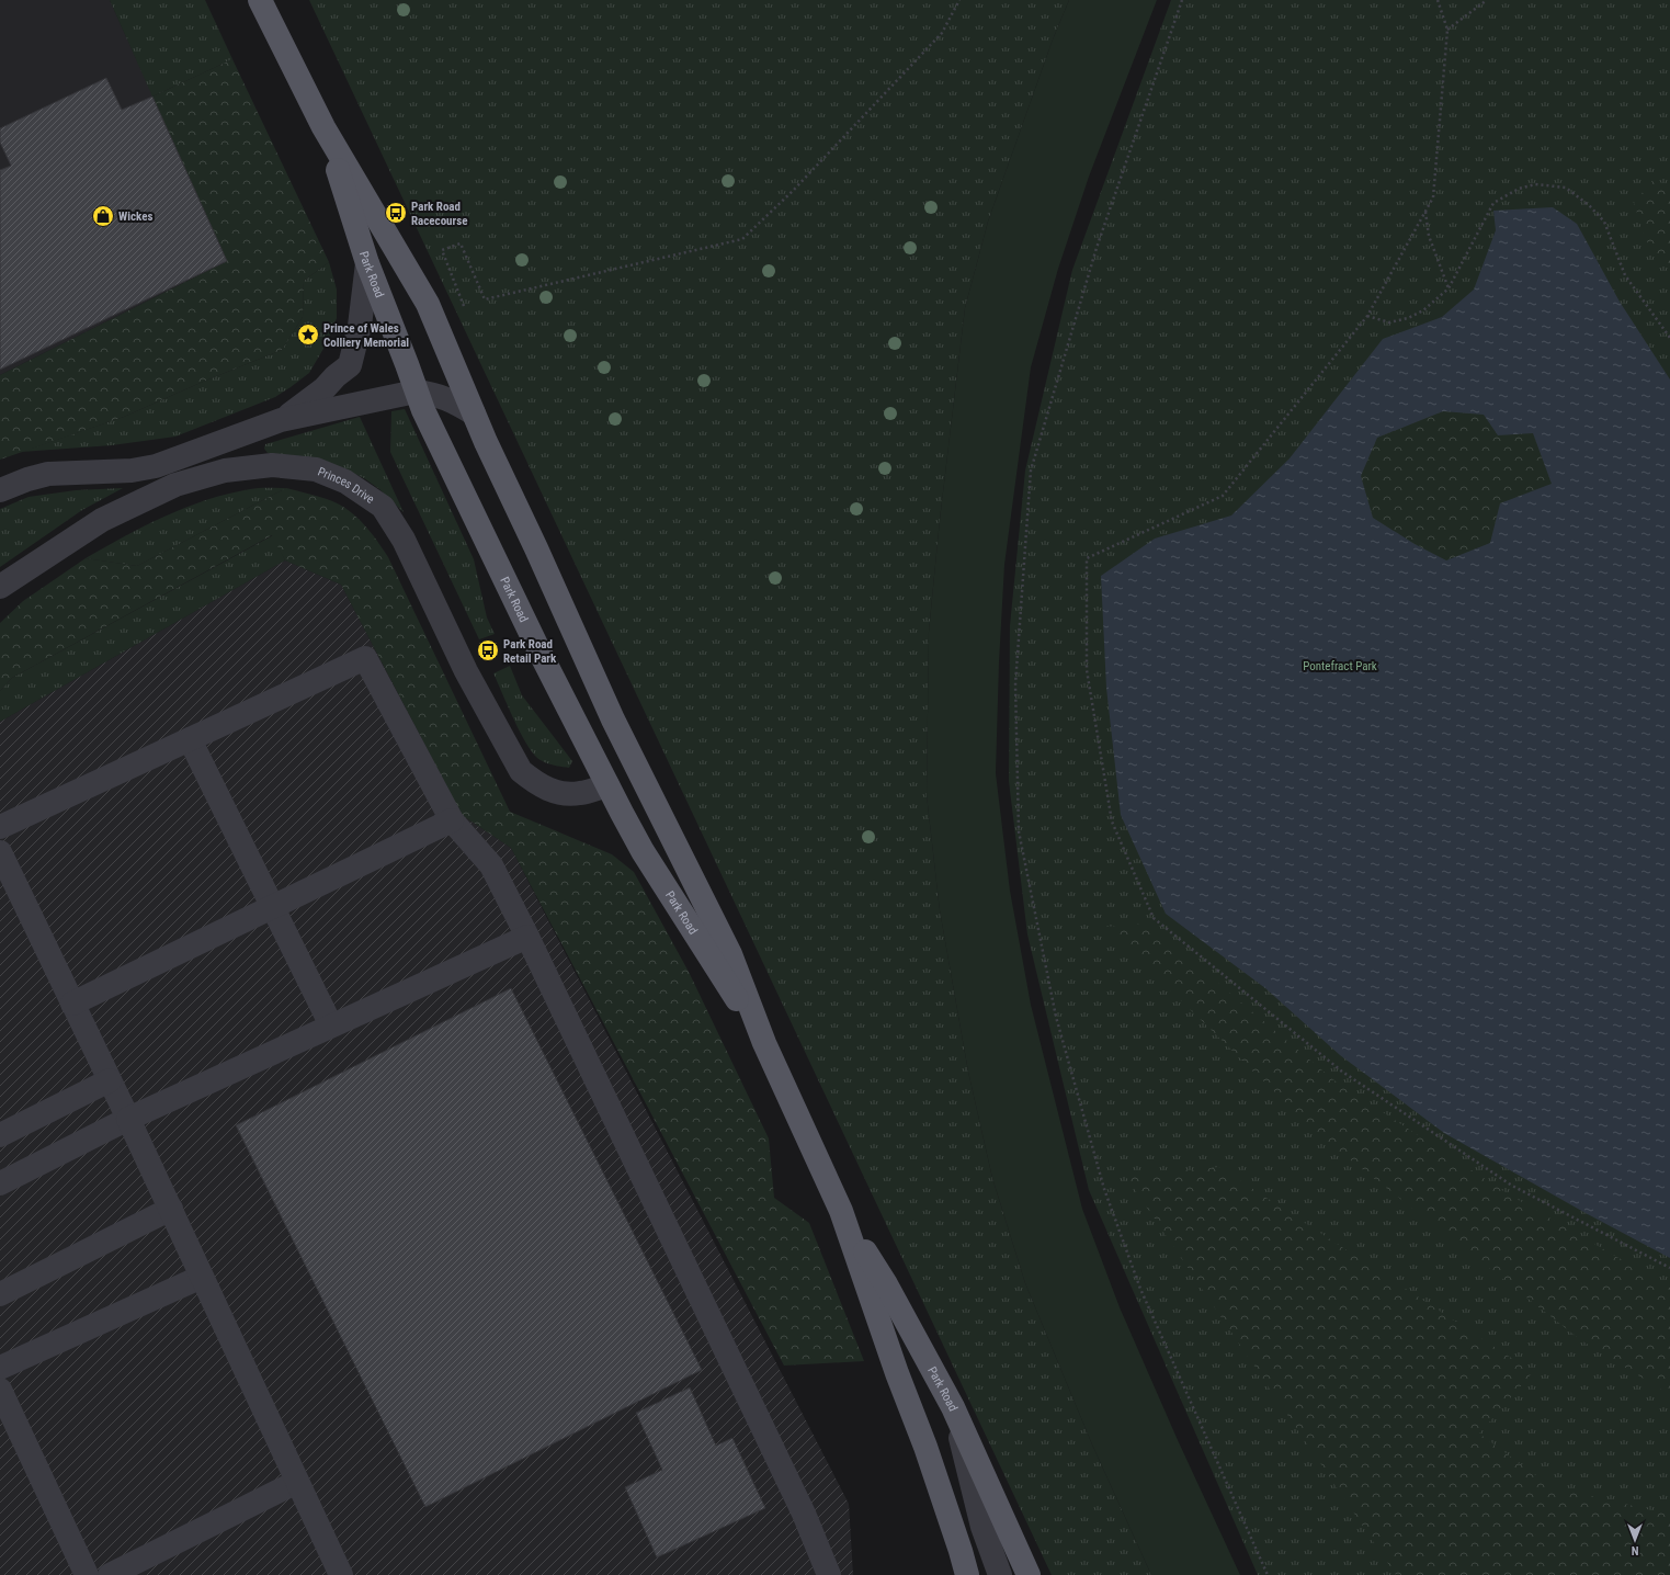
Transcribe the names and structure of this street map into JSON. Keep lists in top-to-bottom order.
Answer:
{
  "streets": {
    "main road": ["Park Road"],
    "street": ["Princes Drive"]
  },
  "crossings": [
    ["Park Road", "Princes Drive"]
  ],
  "parks": ["Pontefract Park"],
  "places": {
    "bus stop": ["Park Road Racecourse", "Park Road Retail Park"],
    "shop": ["Wickes"],
    "place": ["Prince of Wales Colliery Memorial"]
  },
  "north": "bottom"
}
